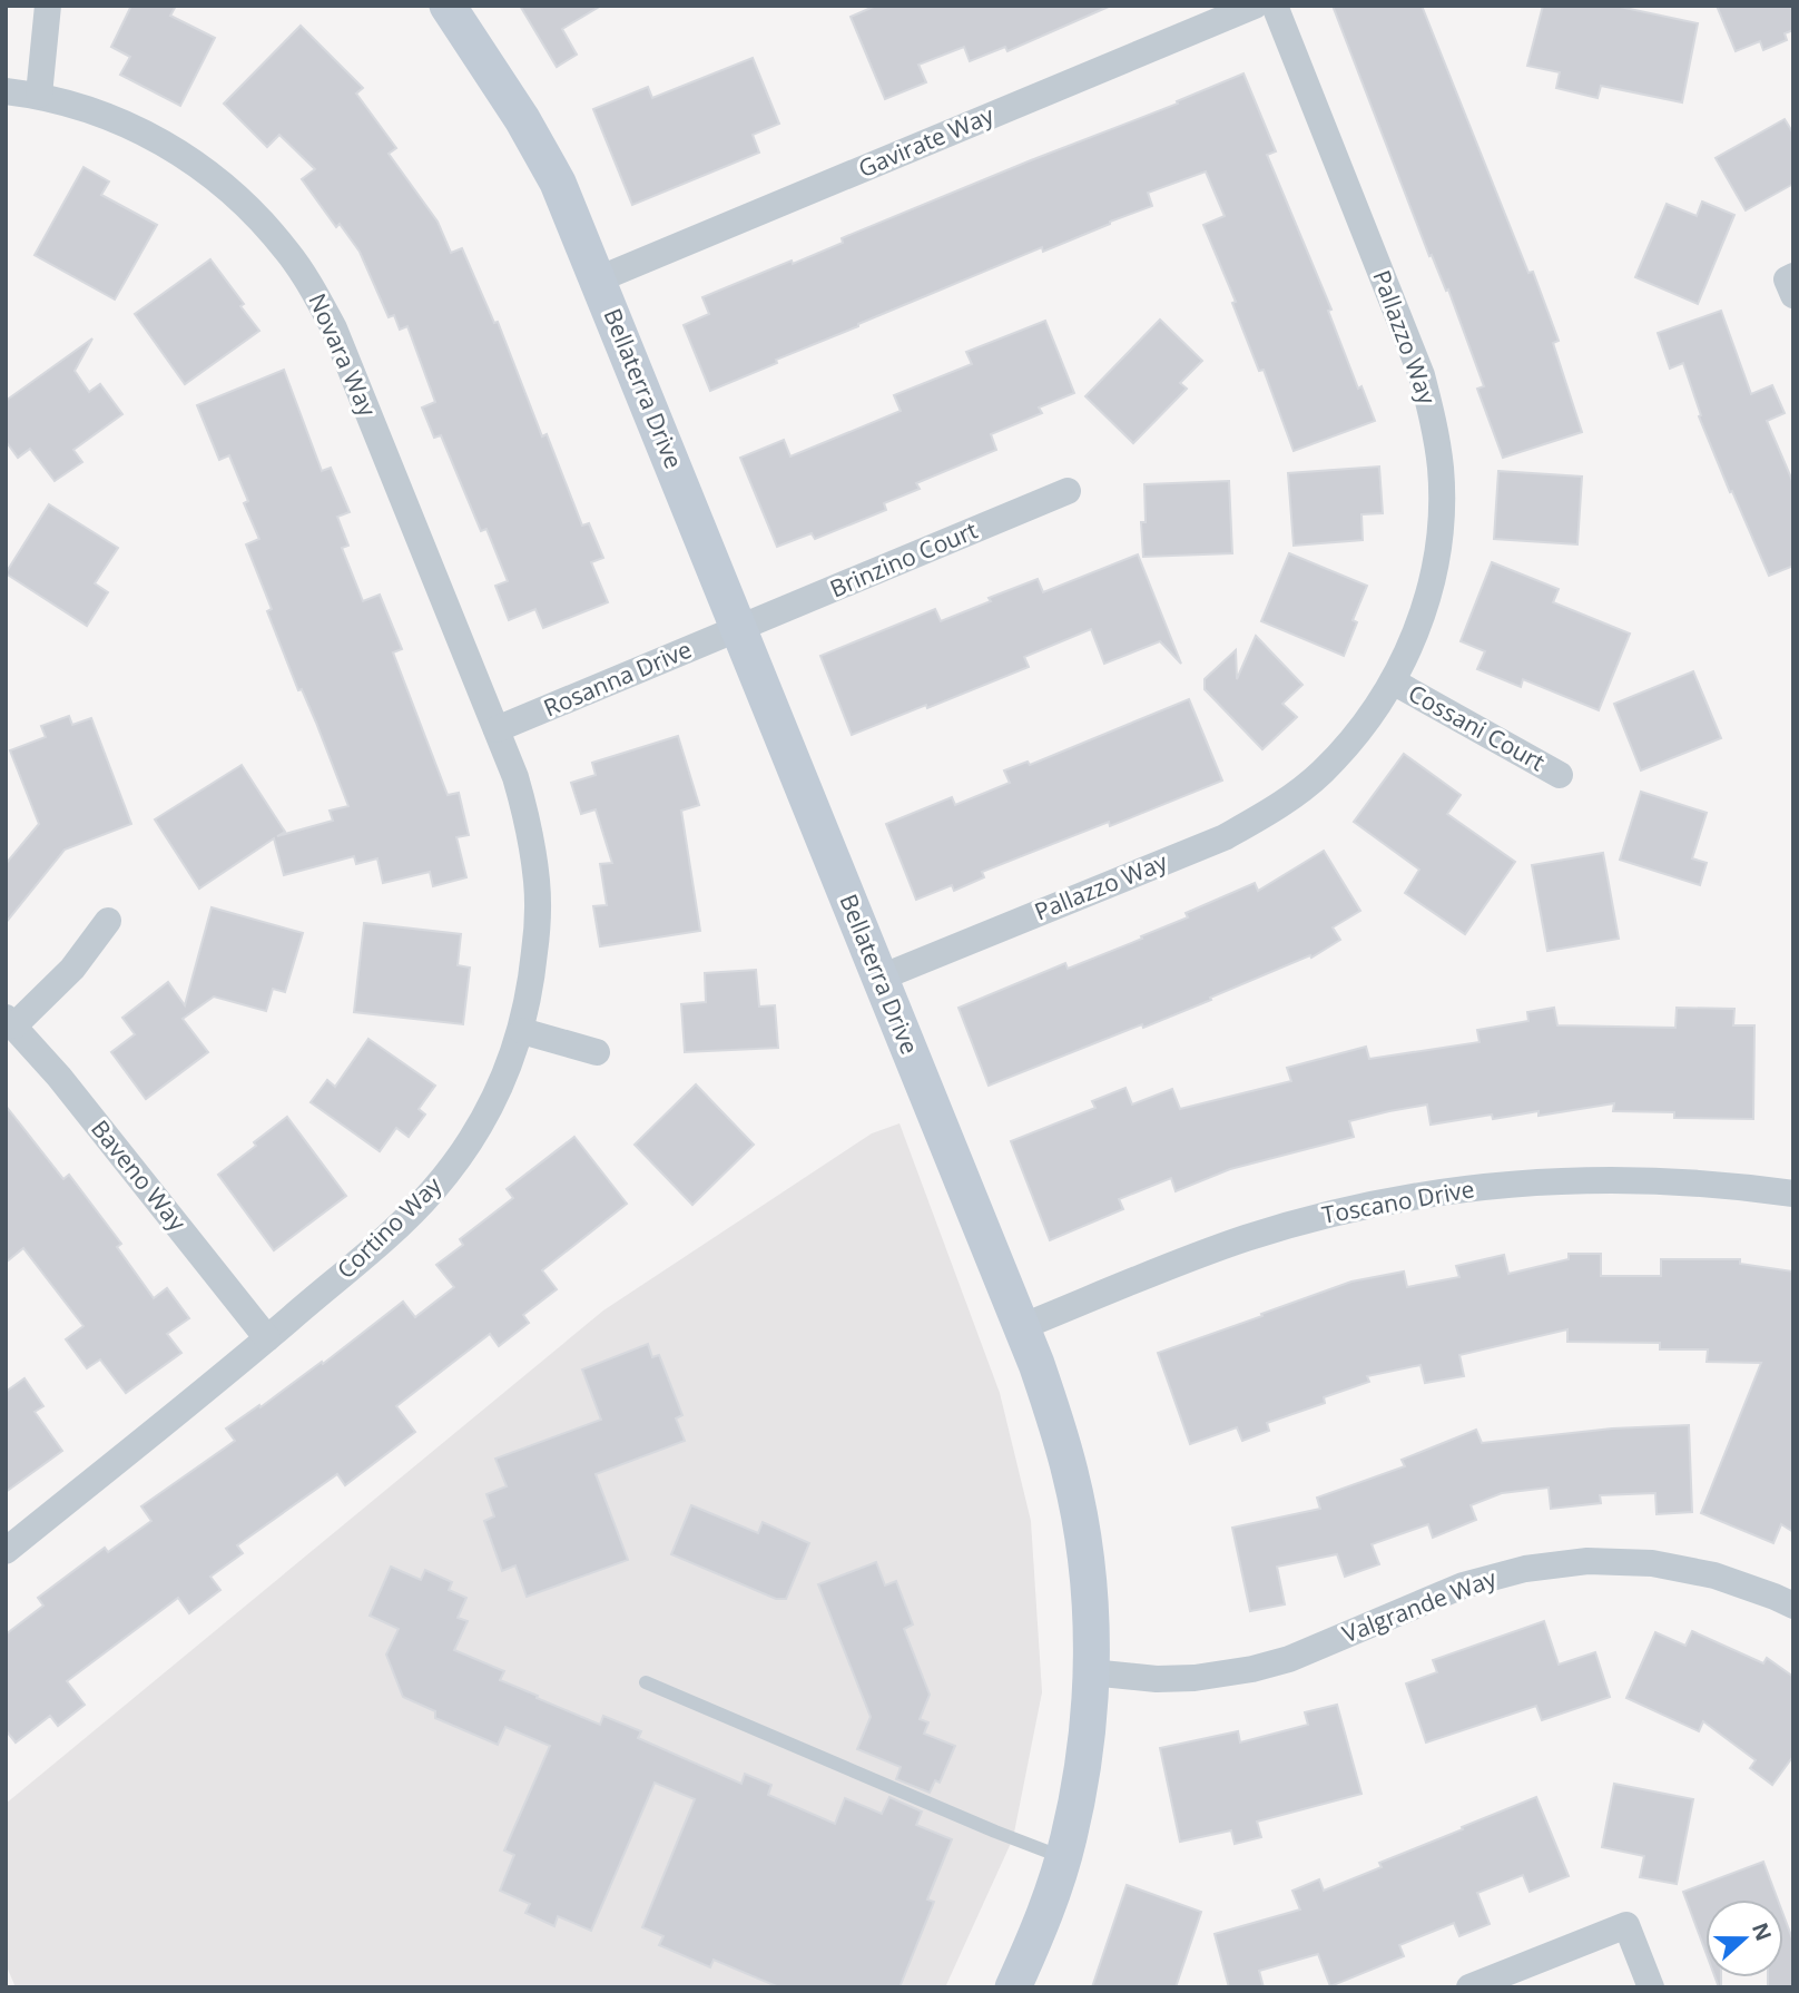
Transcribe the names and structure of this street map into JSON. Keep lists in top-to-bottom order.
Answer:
{
  "streets": {
    "street": [
      "Gavirate Way",
      "Pallazzo Way",
      "Novara Way",
      "Bellaterra Drive",
      "Brinzino Court",
      "Rosanna Drive",
      "Cossani Court",
      "Baveno Way",
      "Toscano Drive",
      "Cortino Way",
      "Valgrande Way"
    ]
  },
  "crossings": [
    ["Gavirate Way", "Bellaterra Drive"],
    ["Pallazzo Way", "Bellaterra Drive"],
    ["Pallazzo Way", "Cossani Court"],
    ["Novara Way", "Rosanna Drive"],
    ["Novara Way", "Cortino Way"],
    ["Bellaterra Drive", "Brinzino Court"],
    ["Bellaterra Drive", "Rosanna Drive"],
    ["Bellaterra Drive", "Toscano Drive"],
    ["Bellaterra Drive", "Valgrande Way"],
    ["Brinzino Court", "Rosanna Drive"],
    ["Rosanna Drive", "Cortino Way"],
    ["Baveno Way", "Cortino Way"]
  ],
  "north": "right"
}
